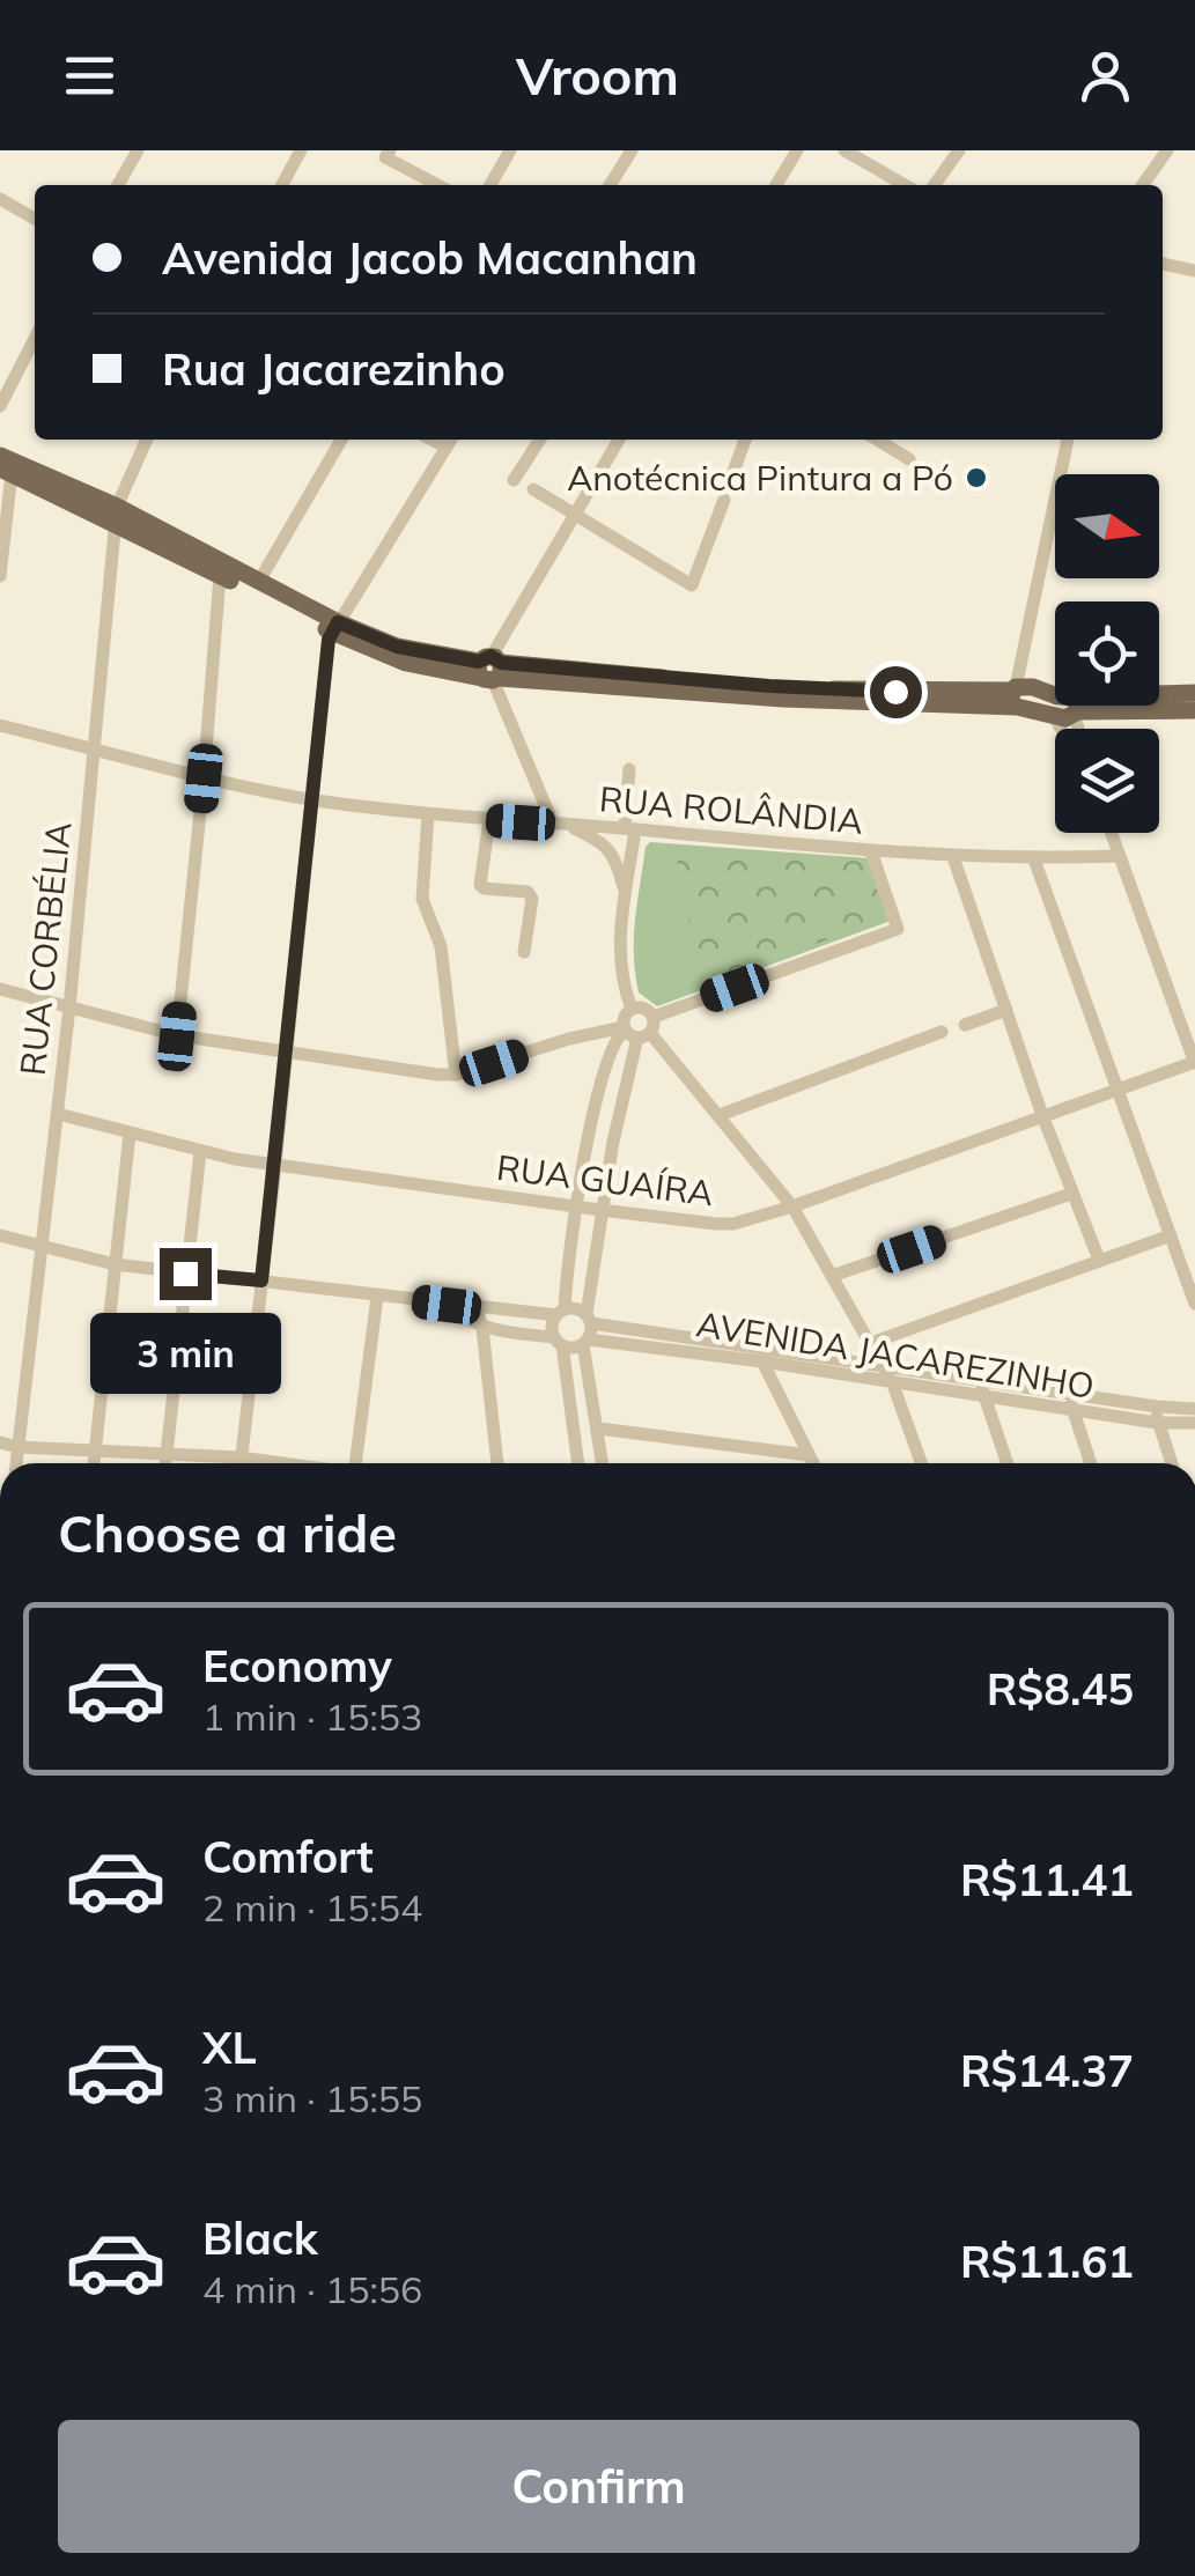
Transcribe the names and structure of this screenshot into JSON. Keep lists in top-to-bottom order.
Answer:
{
  "streets": {
    "street": [
      "RUA ROLÂNDIA",
      "RUA CORBÉLIA",
      "RUA GUAÍRA",
      "AVENIDA JACAREZINHO"
    ]
  },
  "crossings": [
    ["RUA ROLÂNDIA", "RUA CORBÉLIA"],
    ["RUA CORBÉLIA", "RUA GUAÍRA"]
  ],
  "places": ["Anotécnica Pintura a Pó"],
  "north": "right",
  "page": {
    "header": "Vroom",
    "banner": ["Avenida Jacob Macanhan", "Rua Jacarezinho"],
    "bubble": "3 min",
    "heading": "Choose a ride",
    "list": [
      {
        "name": "Economy",
        "note": "1 min · 15:53",
        "value": "R$8.45"
      },
      {
        "name": "Comfort",
        "note": "2 min · 15:54",
        "value": "R$11.41"
      },
      {
        "name": "XL",
        "note": "3 min · 15:55",
        "value": "R$14.37"
      },
      {
        "name": "Black",
        "note": "4 min · 15:56",
        "value": "R$11.61"
      }
    ],
    "buttons": "Confirm"
  }
}
